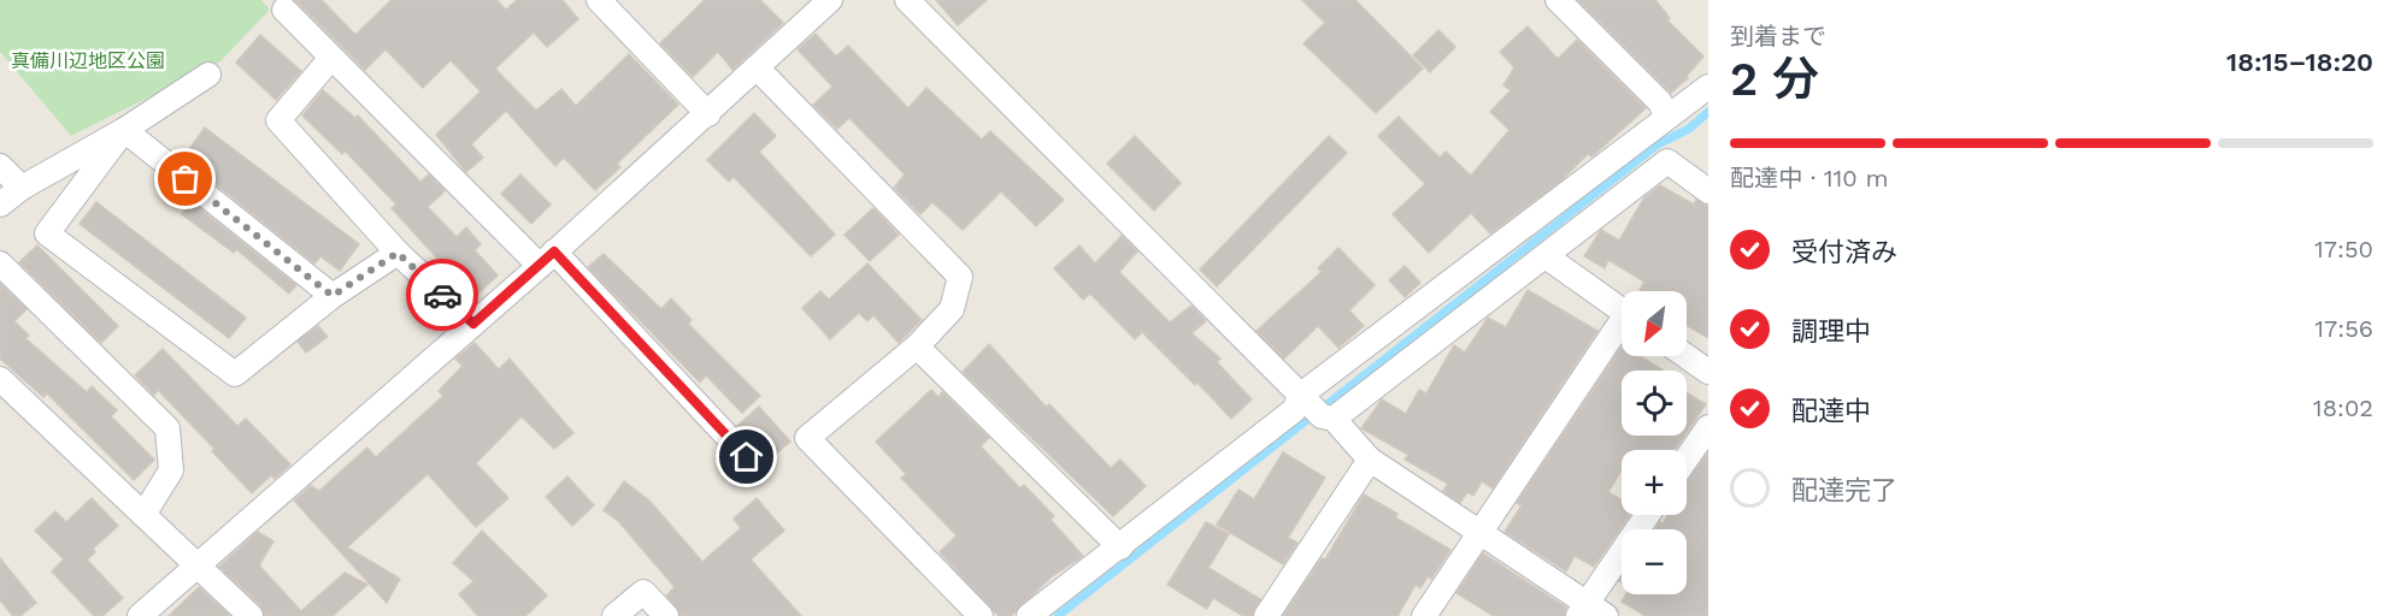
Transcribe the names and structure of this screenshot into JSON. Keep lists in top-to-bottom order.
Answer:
{
  "parks": ["真備川辺地区公園"],
  "north": "bottom left",
  "page": {
    "heading": ["2 分", "到着まで", "18:15–18:20"],
    "bar": "配達中 · 110 m",
    "list": [
      ["受付済み", "17:50"],
      ["調理中", "17:56"],
      ["配達中", "18:02"],
      "配達完了"
    ],
    "map_buttons": ["+", "−"]
  }
}
